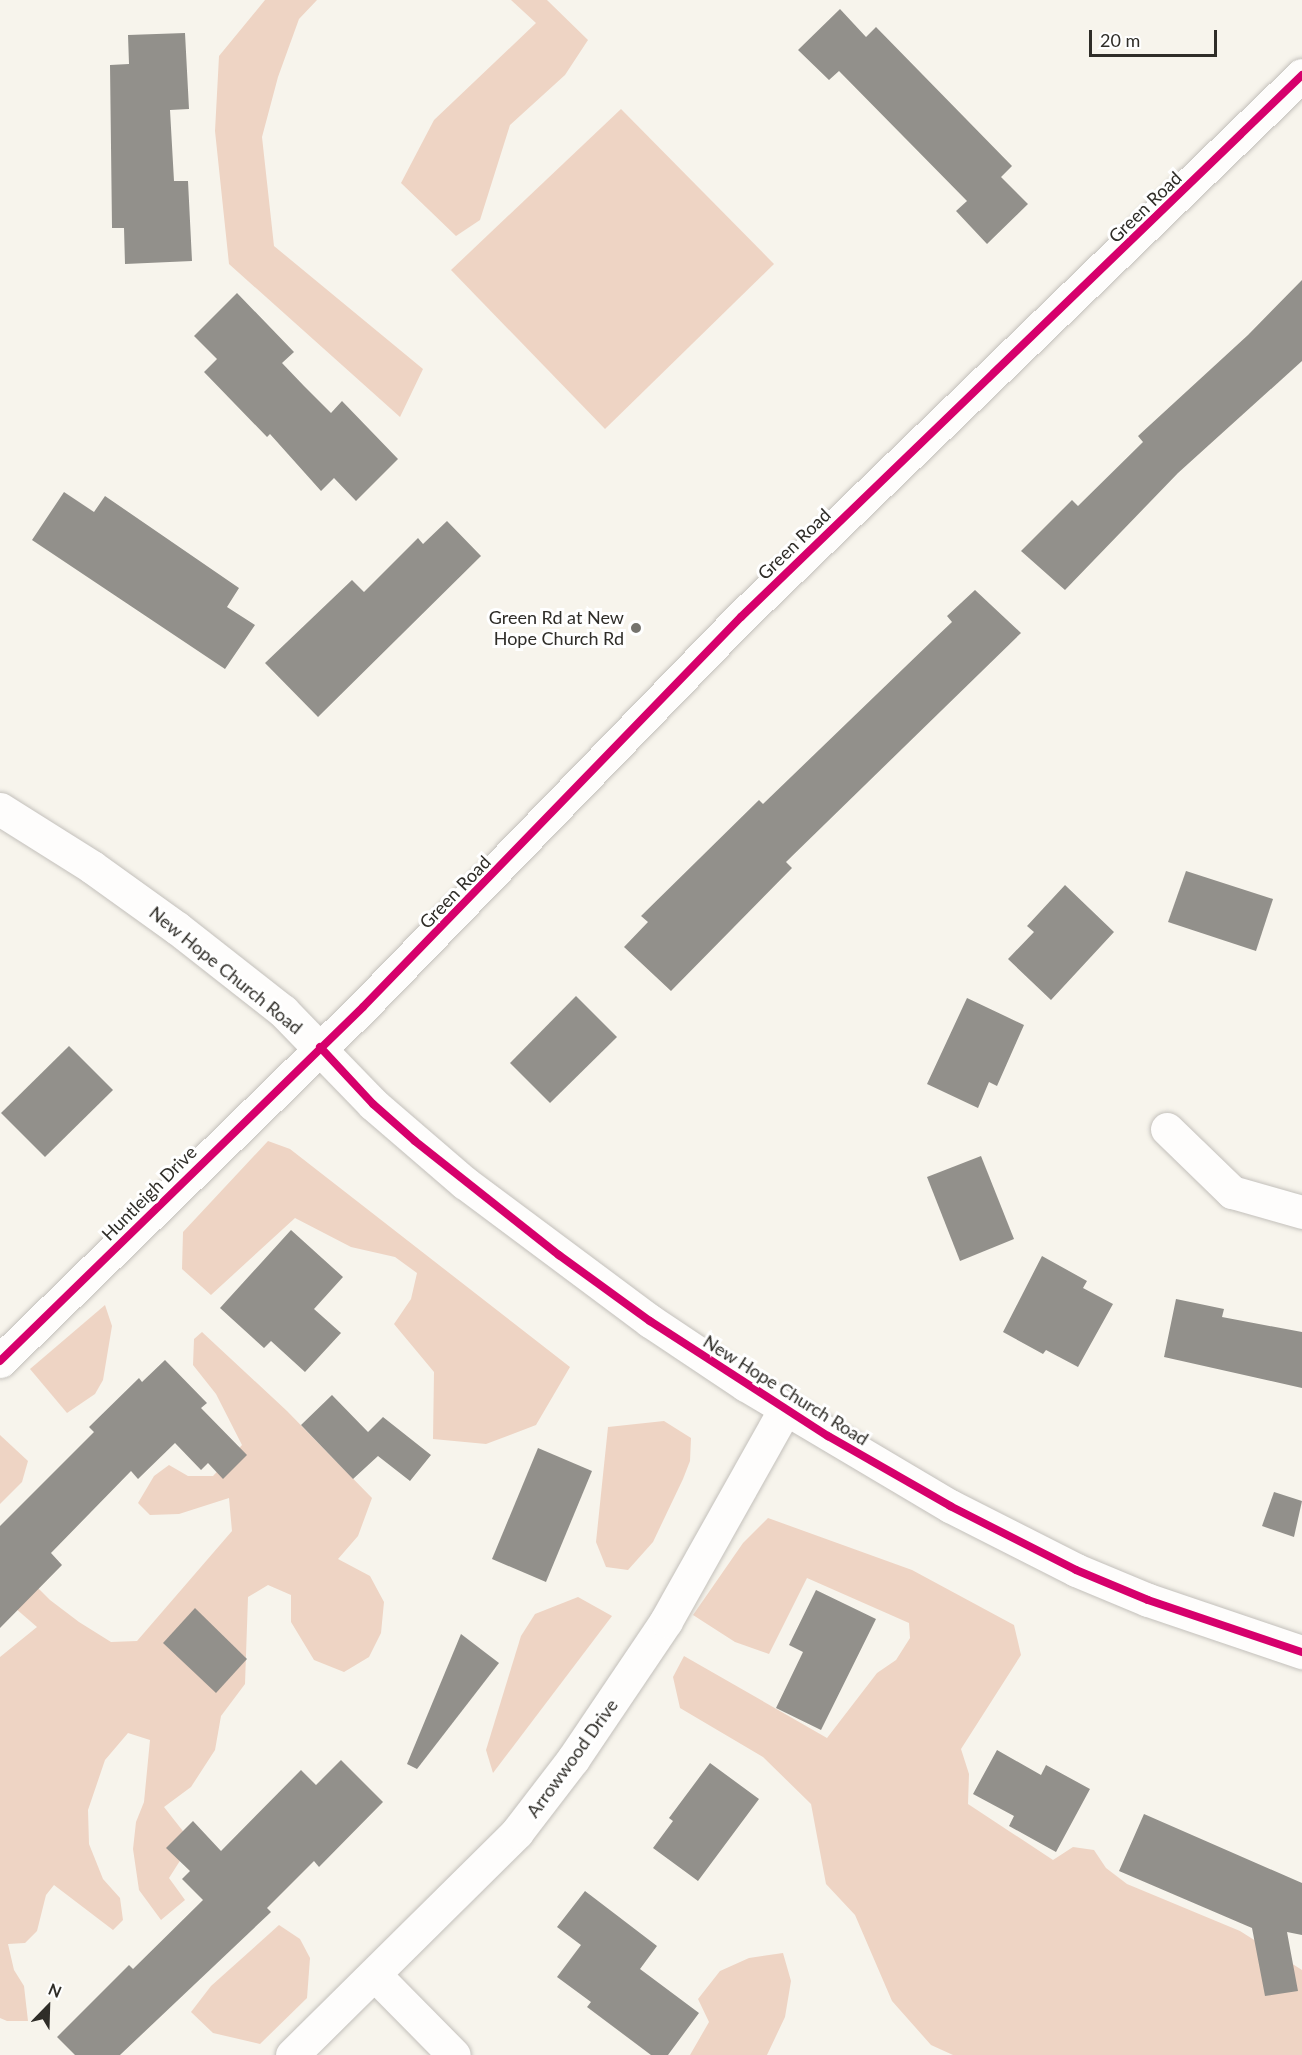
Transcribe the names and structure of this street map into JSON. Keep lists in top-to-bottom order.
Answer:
{
  "streets": {
    "street": [
      "Green Road",
      "New Hope Church Road",
      "Huntleigh Drive",
      "Arrowwood Drive"
    ]
  },
  "crossings": [
    ["Green Road", "New Hope Church Road"],
    ["Green Road", "Huntleigh Drive"],
    ["New Hope Church Road", "Huntleigh Drive"],
    ["New Hope Church Road", "Arrowwood Drive"]
  ],
  "places": ["Green Rd at New Hope Church Rd"],
  "scale_bar": "20 m",
  "north": "top right"
}
